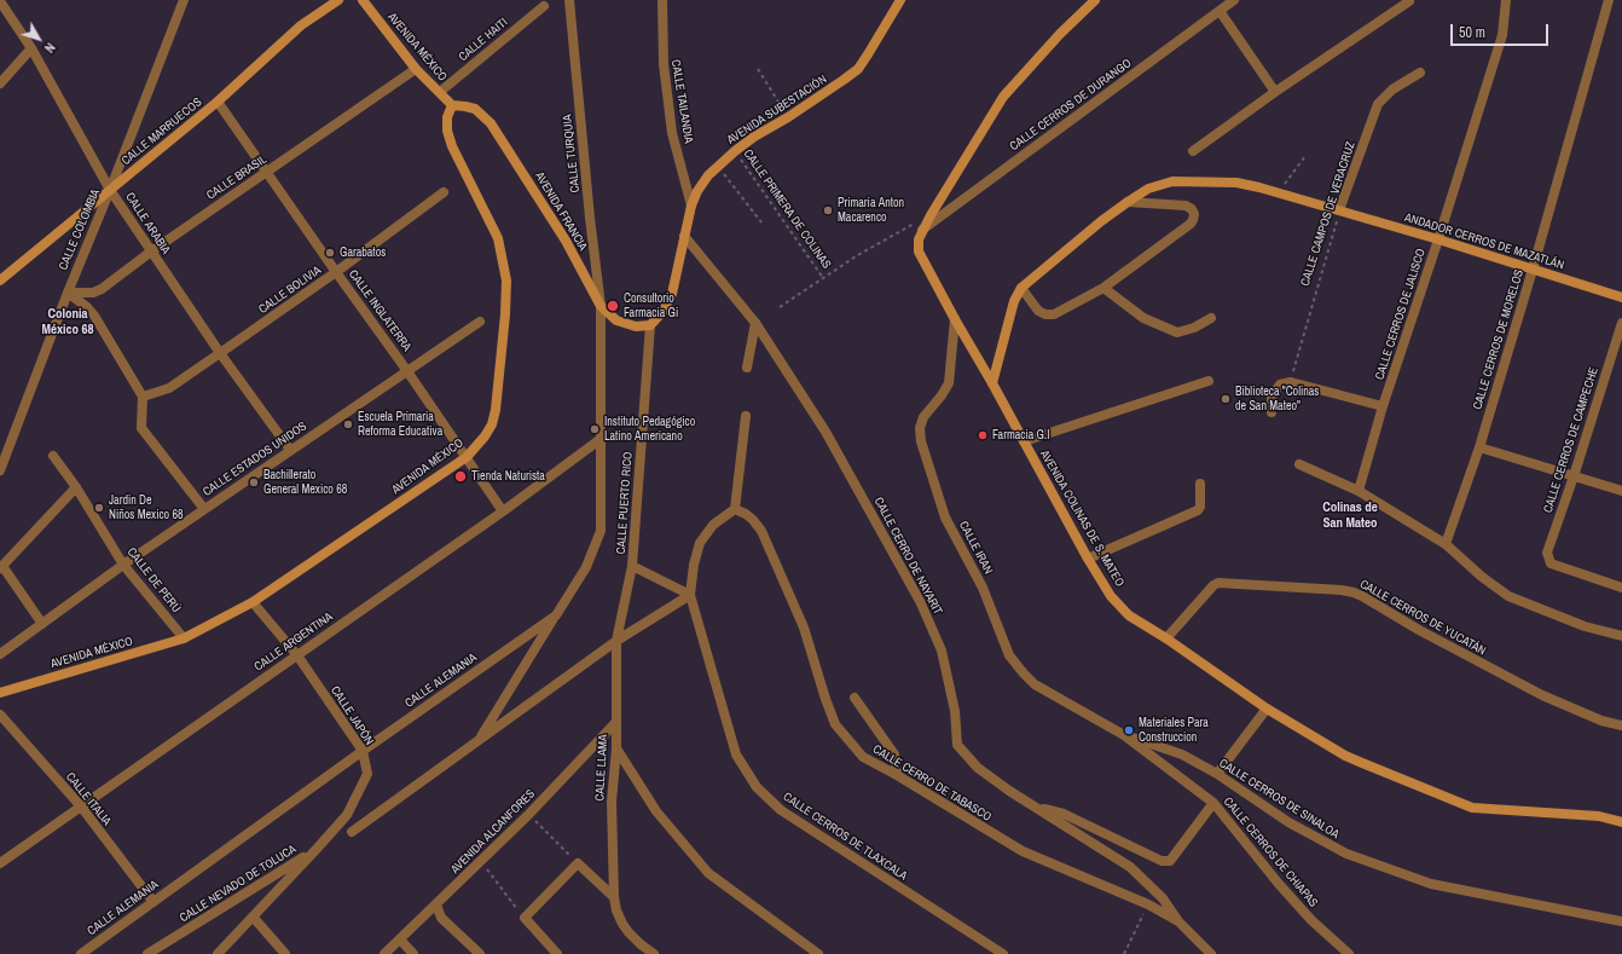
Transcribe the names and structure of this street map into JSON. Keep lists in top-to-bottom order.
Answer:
{
  "streets": {
    "street": [
      "CALLE HAITI",
      "AVENIDA MÉXICO",
      "CALLE TAILANDIA",
      "CALLE CERROS DE DURANGO",
      "AVENIDA SUBESTACIÓN",
      "CALLE MARRUECOS",
      "CALLE TURQUIA",
      "CALLE BRASIL",
      "AVENIDA FRANCIA",
      "CALLE CAMPOS DE VERACRUZ",
      "CALLE ARABIA",
      "CALLE COLOMBIA",
      "ANDADOR CERROS DE MAZATLÁN",
      "CALLE BOLIVIA",
      "CALLE INGLATERRA",
      "CALLE CERROS DE JALISCO",
      "CALLE CERROS DE MORELOS",
      "CALLE CERROS DE CAMPECHE",
      "CALLE ESTADOS UNIDOS",
      "CALLE PUERTO RICO",
      "AVENIDA COLINAS DE S. MATEO",
      "CALLE IRAN",
      "CALLE CERRO DE NAYARIT",
      "CALLE DE PERÚ",
      "CALLE CERROS DE YUCATÁN",
      "CALLE ARGENTINA",
      "CALLE ALEMANIA",
      "CALLE JAPÓN",
      "CALLE LLAMA",
      "CALLE CERRO DE TABASCO",
      "CALLE ITALIA",
      "CALLE CERROS DE SINALOA",
      "AVENIDA ALCANFORES",
      "CALLE CERROS DE TLAXCALA",
      "CALLE CERROS DE CHIAPAS",
      "CALLE NEVADO DE TOLUCA"
    ],
    "path": ["CALLE PRIMERA DE COLINAS"]
  },
  "crossings": [
    ["CALLE HAITI", "AVENIDA MÉXICO"],
    ["AVENIDA MÉXICO", "CALLE BRASIL"],
    ["AVENIDA MÉXICO", "AVENIDA FRANCIA"],
    ["AVENIDA MÉXICO", "CALLE INGLATERRA"],
    ["AVENIDA MÉXICO", "CALLE DE PERÚ"],
    ["AVENIDA MÉXICO", "CALLE JAPÓN"],
    ["CALLE TAILANDIA", "AVENIDA SUBESTACIÓN"],
    ["CALLE CERROS DE DURANGO", "AVENIDA COLINAS DE S. MATEO"],
    ["AVENIDA SUBESTACIÓN", "CALLE PRIMERA DE COLINAS"],
    ["AVENIDA SUBESTACIÓN", "AVENIDA FRANCIA"],
    ["AVENIDA SUBESTACIÓN", "CALLE PUERTO RICO"],
    ["CALLE MARRUECOS", "CALLE ARABIA"],
    ["CALLE MARRUECOS", "CALLE COLOMBIA"],
    ["CALLE MARRUECOS", "CALLE INGLATERRA"],
    ["CALLE TURQUIA", "AVENIDA FRANCIA"],
    ["CALLE TURQUIA", "CALLE ALEMANIA"],
    ["CALLE BRASIL", "CALLE ARABIA"],
    ["CALLE BRASIL", "CALLE COLOMBIA"],
    ["CALLE BRASIL", "CALLE INGLATERRA"],
    ["AVENIDA FRANCIA", "CALLE PUERTO RICO"],
    ["AVENIDA FRANCIA", "CALLE ALEMANIA"],
    ["CALLE CAMPOS DE VERACRUZ", "ANDADOR CERROS DE MAZATLÁN"],
    ["CALLE ARABIA", "CALLE COLOMBIA"],
    ["CALLE ARABIA", "CALLE BOLIVIA"],
    ["CALLE ARABIA", "CALLE ESTADOS UNIDOS"],
    ["ANDADOR CERROS DE MAZATLÁN", "CALLE CERROS DE JALISCO"],
    ["ANDADOR CERROS DE MAZATLÁN", "CALLE CERROS DE MORELOS"],
    ["CALLE BOLIVIA", "CALLE INGLATERRA"],
    ["CALLE INGLATERRA", "CALLE ESTADOS UNIDOS"],
    ["CALLE INGLATERRA", "CALLE ARGENTINA"],
    ["CALLE ESTADOS UNIDOS", "CALLE DE PERÚ"],
    ["AVENIDA COLINAS DE S. MATEO", "CALLE IRAN"],
    ["AVENIDA COLINAS DE S. MATEO", "CALLE CERROS DE YUCATÁN"],
    ["CALLE IRAN", "CALLE CERROS DE SINALOA"],
    ["CALLE IRAN", "CALLE CERROS DE CHIAPAS"],
    ["CALLE CERRO DE NAYARIT", "CALLE CERRO DE TABASCO"],
    ["CALLE ARGENTINA", "CALLE ALEMANIA"],
    ["CALLE ARGENTINA", "CALLE JAPÓN"],
    ["CALLE ARGENTINA", "CALLE ITALIA"],
    ["CALLE ALEMANIA", "CALLE JAPÓN"],
    ["CALLE ALEMANIA", "CALLE ITALIA"],
    ["CALLE JAPÓN", "CALLE NEVADO DE TOLUCA"],
    ["CALLE LLAMA", "AVENIDA ALCANFORES"],
    ["CALLE CERROS DE SINALOA", "CALLE CERROS DE CHIAPAS"]
  ],
  "districts": ["Colonia México 68", "Colinas de San Mateo"],
  "places": [
    "Primaria Anton Macarenco",
    "Garabatos",
    "Consultorio Farmacia Gi",
    "Biblioteca \"Colinas de San Mateo\"",
    "Escuela Primaria Reforma Educativa",
    "Instituto Pedagógico Latino Americano",
    "Farmacia G.I",
    "Tienda Naturista",
    "Bachillerato General Mexico 68",
    "Jardin De Niños Mexico 68",
    "Materiales Para Construccion"
  ],
  "scale_bar": "50 m",
  "north": "bottom right"
}
